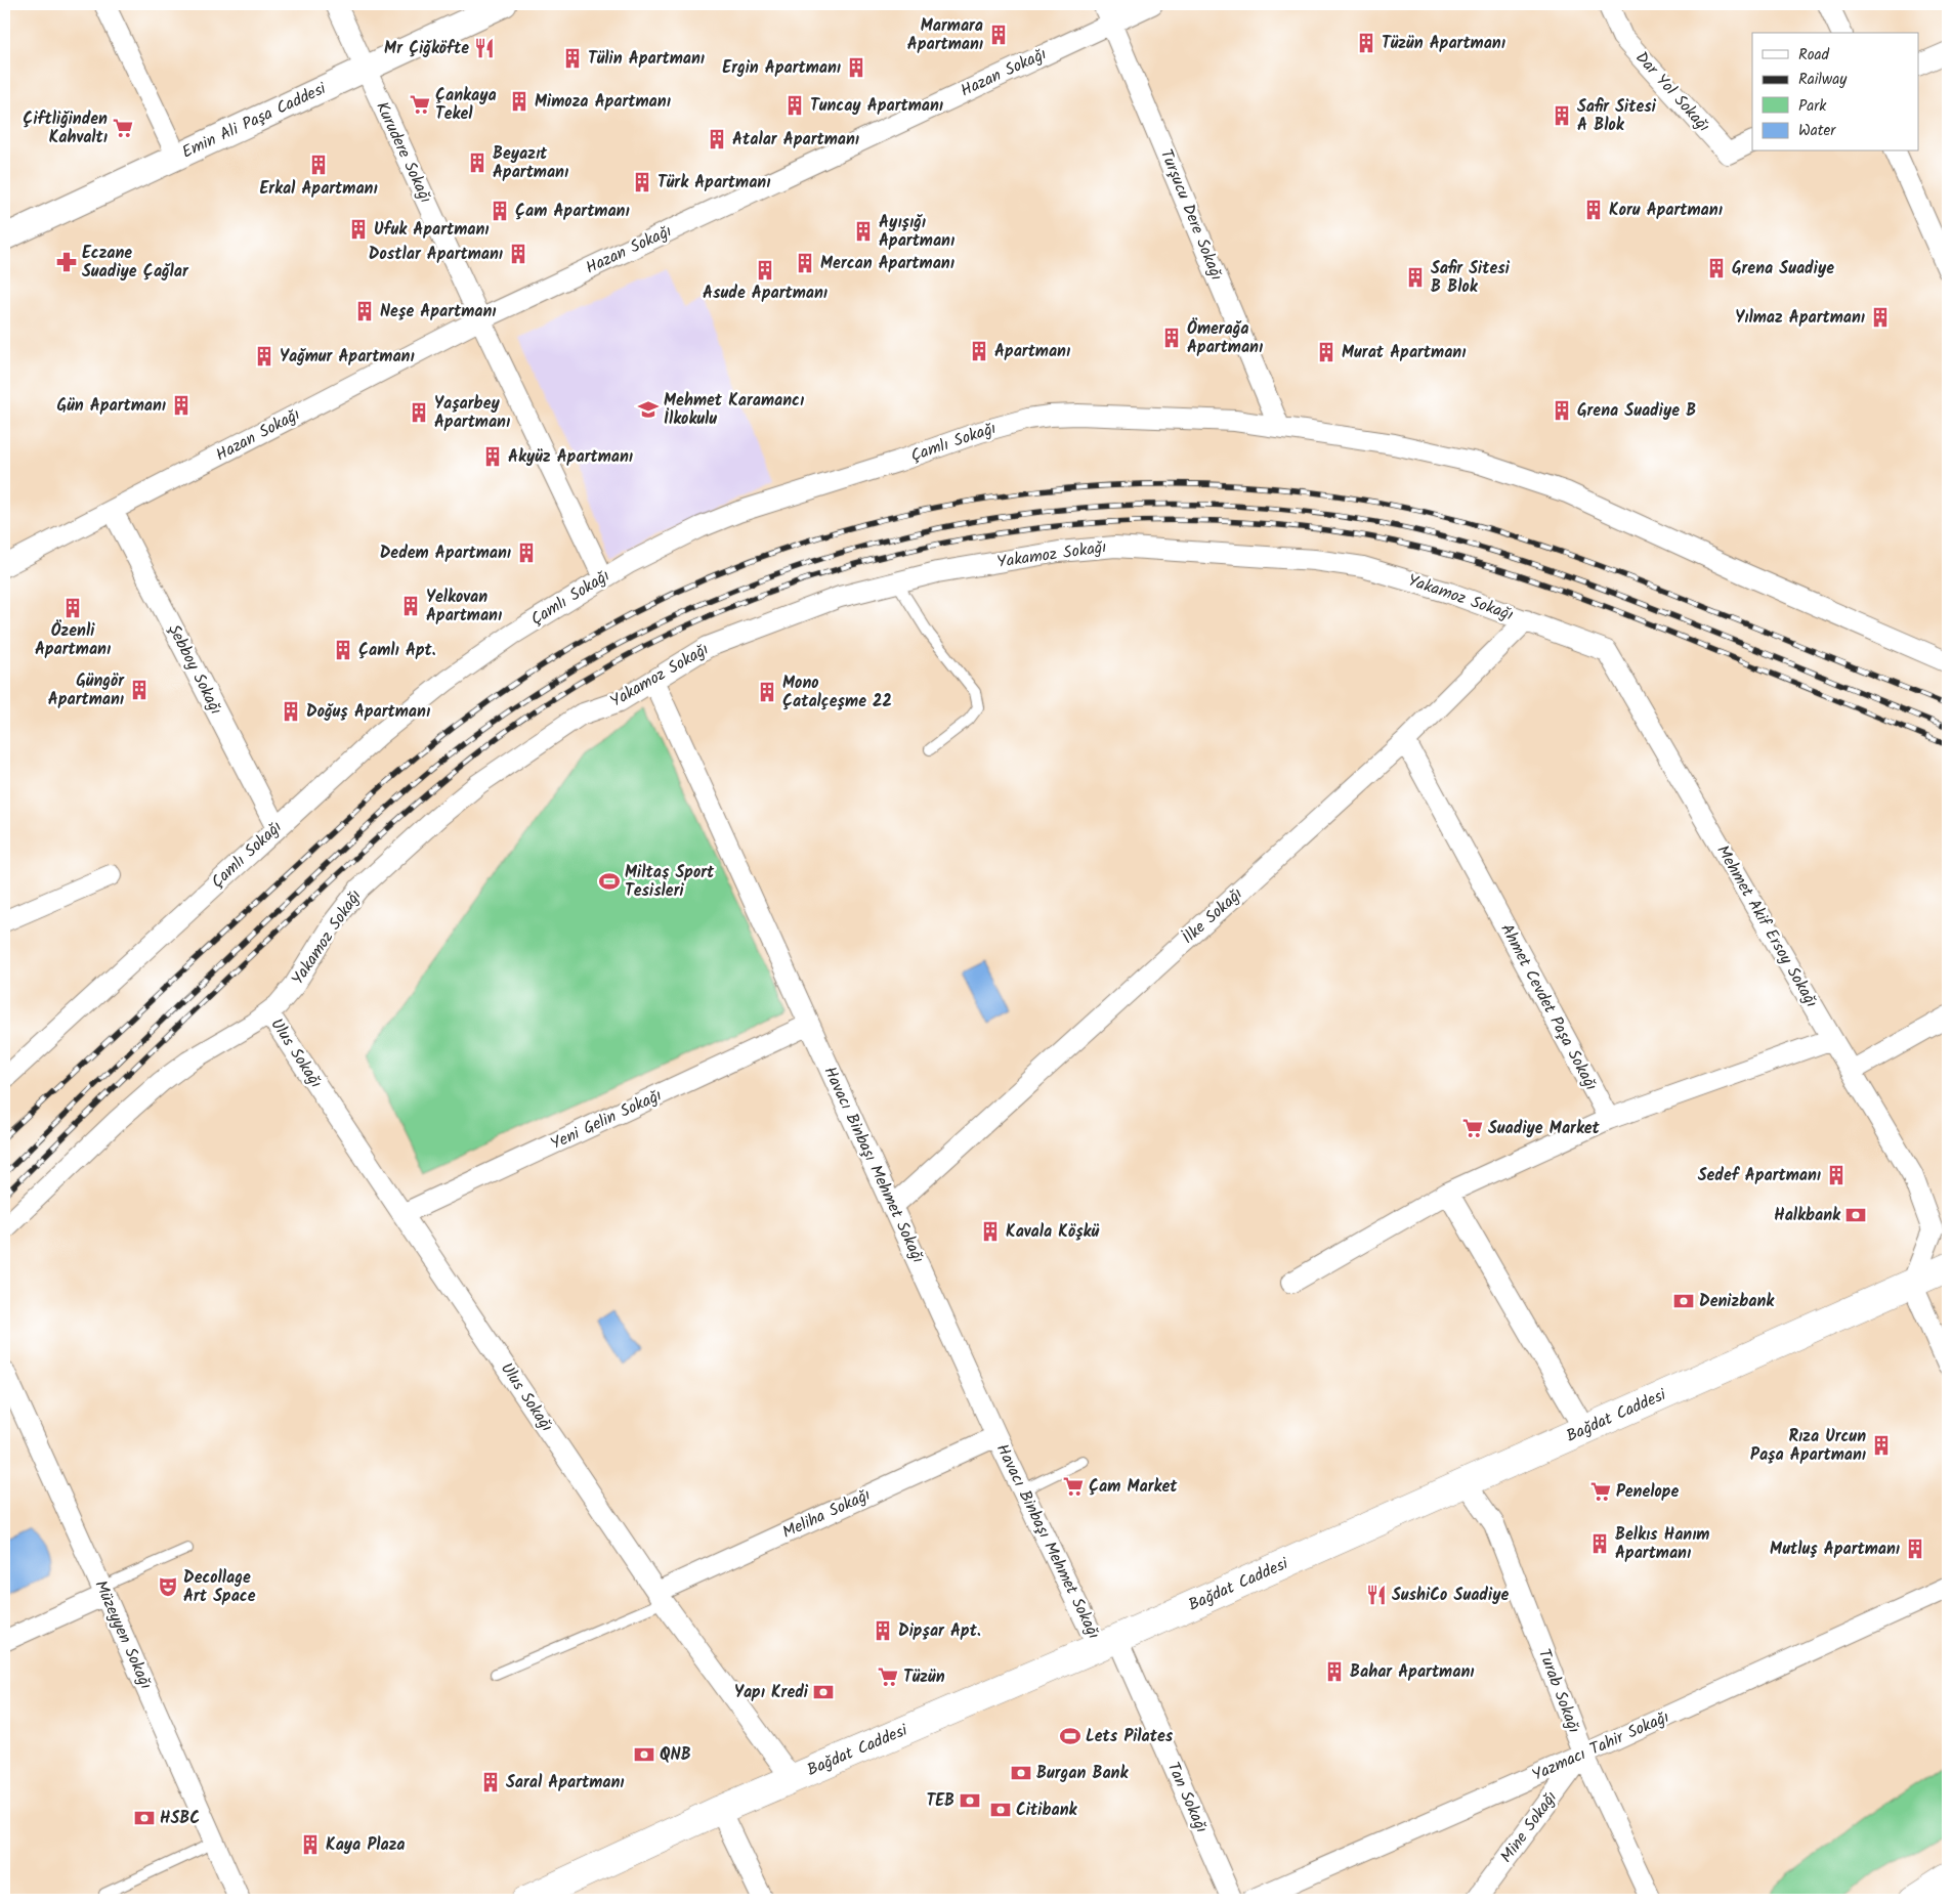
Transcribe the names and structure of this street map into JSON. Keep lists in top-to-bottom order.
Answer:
{
  "streets": {
    "main road": ["Bağdat Caddesi"],
    "street": [
      "Hazan Sokağı",
      "Dar Yol Sokağı",
      "Emin Ali Paşa Caddesi",
      "Kurudere Sokağı",
      "Turşucu Dere Sokağı",
      "Çamlı Sokağı",
      "Yakamoz Sokağı",
      "Şebboy Sokağı",
      "İlke Sokağı",
      "Mehmet Akif Ersoy Sokağı",
      "Ahmet Cevdet Paşa Sokağı",
      "Ulus Sokağı",
      "Yeni Gelin Sokağı",
      "Havacı Binbaşı Mehmet Sokağı",
      "Meliha Sokağı",
      "Müzeyyen Sokağı",
      "Turab Sokağı",
      "Yazmacı Tahir Sokağı",
      "Tan Sokağı",
      "Mine Sokağı"
    ]
  },
  "crossings": [
    ["Hazan Sokağı", "Kurudere Sokağı"],
    ["Hazan Sokağı", "Turşucu Dere Sokağı"],
    ["Hazan Sokağı", "Şebboy Sokağı"],
    ["Emin Ali Paşa Caddesi", "Kurudere Sokağı"],
    ["Kurudere Sokağı", "Çamlı Sokağı"],
    ["Turşucu Dere Sokağı", "Çamlı Sokağı"],
    ["Çamlı Sokağı", "Şebboy Sokağı"],
    ["Yakamoz Sokağı", "İlke Sokağı"],
    ["Yakamoz Sokağı", "Mehmet Akif Ersoy Sokağı"],
    ["Yakamoz Sokağı", "Ulus Sokağı"],
    ["Yakamoz Sokağı", "Havacı Binbaşı Mehmet Sokağı"],
    ["İlke Sokağı", "Mehmet Akif Ersoy Sokağı"],
    ["İlke Sokağı", "Ahmet Cevdet Paşa Sokağı"],
    ["İlke Sokağı", "Havacı Binbaşı Mehmet Sokağı"],
    ["Mehmet Akif Ersoy Sokağı", "Bağdat Caddesi"],
    ["Ulus Sokağı", "Yeni Gelin Sokağı"],
    ["Ulus Sokağı", "Bağdat Caddesi"],
    ["Ulus Sokağı", "Meliha Sokağı"],
    ["Yeni Gelin Sokağı", "Havacı Binbaşı Mehmet Sokağı"],
    ["Havacı Binbaşı Mehmet Sokağı", "Bağdat Caddesi"],
    ["Havacı Binbaşı Mehmet Sokağı", "Meliha Sokağı"],
    ["Havacı Binbaşı Mehmet Sokağı", "Tan Sokağı"],
    ["Bağdat Caddesi", "Turab Sokağı"],
    ["Bağdat Caddesi", "Tan Sokağı"],
    ["Turab Sokağı", "Yazmacı Tahir Sokağı"],
    ["Turab Sokağı", "Mine Sokağı"],
    ["Yazmacı Tahir Sokağı", "Mine Sokağı"]
  ],
  "places": {
    "building": [
      "Marmara Apartmanı",
      "Tüzün Apartmanı",
      "Tülin Apartmanı",
      "Ergin Apartmanı",
      "Mimoza Apartmanı",
      "Tuncay Apartmanı",
      "Safir Sitesi A Blok",
      "Atalar Apartmanı",
      "Beyazıt Apartmanı",
      "Erkal Apartmanı",
      "Türk Apartmanı",
      "Koru Apartmanı",
      "Çam Apartmanı",
      "Ufuk Apartmanı",
      "Ayışığı Apartmanı",
      "Dostlar Apartmanı",
      "Mercan Apartmanı",
      "Grena Suadiye",
      "Asude Apartmanı",
      "Safir Sitesi B Blok",
      "Neşe Apartmanı",
      "Yılmaz Apartmanı",
      "Ömerağa Apartmanı",
      "Apartmanı",
      "Murat Apartmanı",
      "Yağmur Apartmanı",
      "Gün Apartmanı",
      "Grena Suadiye B",
      "Yaşarbey Apartmanı",
      "Akyüz Apartmanı",
      "Dedem Apartmanı",
      "Yelkovan Apartmanı",
      "Özenli Apartmanı",
      "Çamlı Apt.",
      "Güngör Apartmanı",
      "Mono Çatalçeşme 22",
      "Doğuş Apartmanı",
      "Sedef Apartmanı",
      "Kavala Köşkü",
      "Rıza Urcun Paşa Apartmanı",
      "Belkıs Hanım Apartmanı",
      "Mutluş Apartmanı",
      "Dipşar Apt.",
      "Bahar Apartmanı",
      "Saral Apartmanı",
      "Kaya Plaza"
    ],
    "restaurant": ["Mr Çiğköfte", "SushiCo Suadiye"],
    "supermarket": [
      "Çankaya Tekel",
      "Çiftliğinden Kahvaltı",
      "Suadiye Market",
      "Çam Market",
      "Penelope",
      "Tüzün"
    ],
    "pharmacy": ["Eczane Suadiye Çağlar"],
    "school or university": ["Mehmet Karamancı İlkokulu"],
    "sports": ["Miltaş Sport Tesisleri", "Lets Pilates"],
    "bank": [
      "Halkbank",
      "Denizbank",
      "Yapı Kredi",
      "QNB",
      "Burgan Bank",
      "TEB",
      "Citibank",
      "HSBC"
    ],
    "theatre": ["Decollage Art Space"]
  },
  "legend": [
    "Road",
    "Railway",
    "Park",
    "Water"
  ]
}
